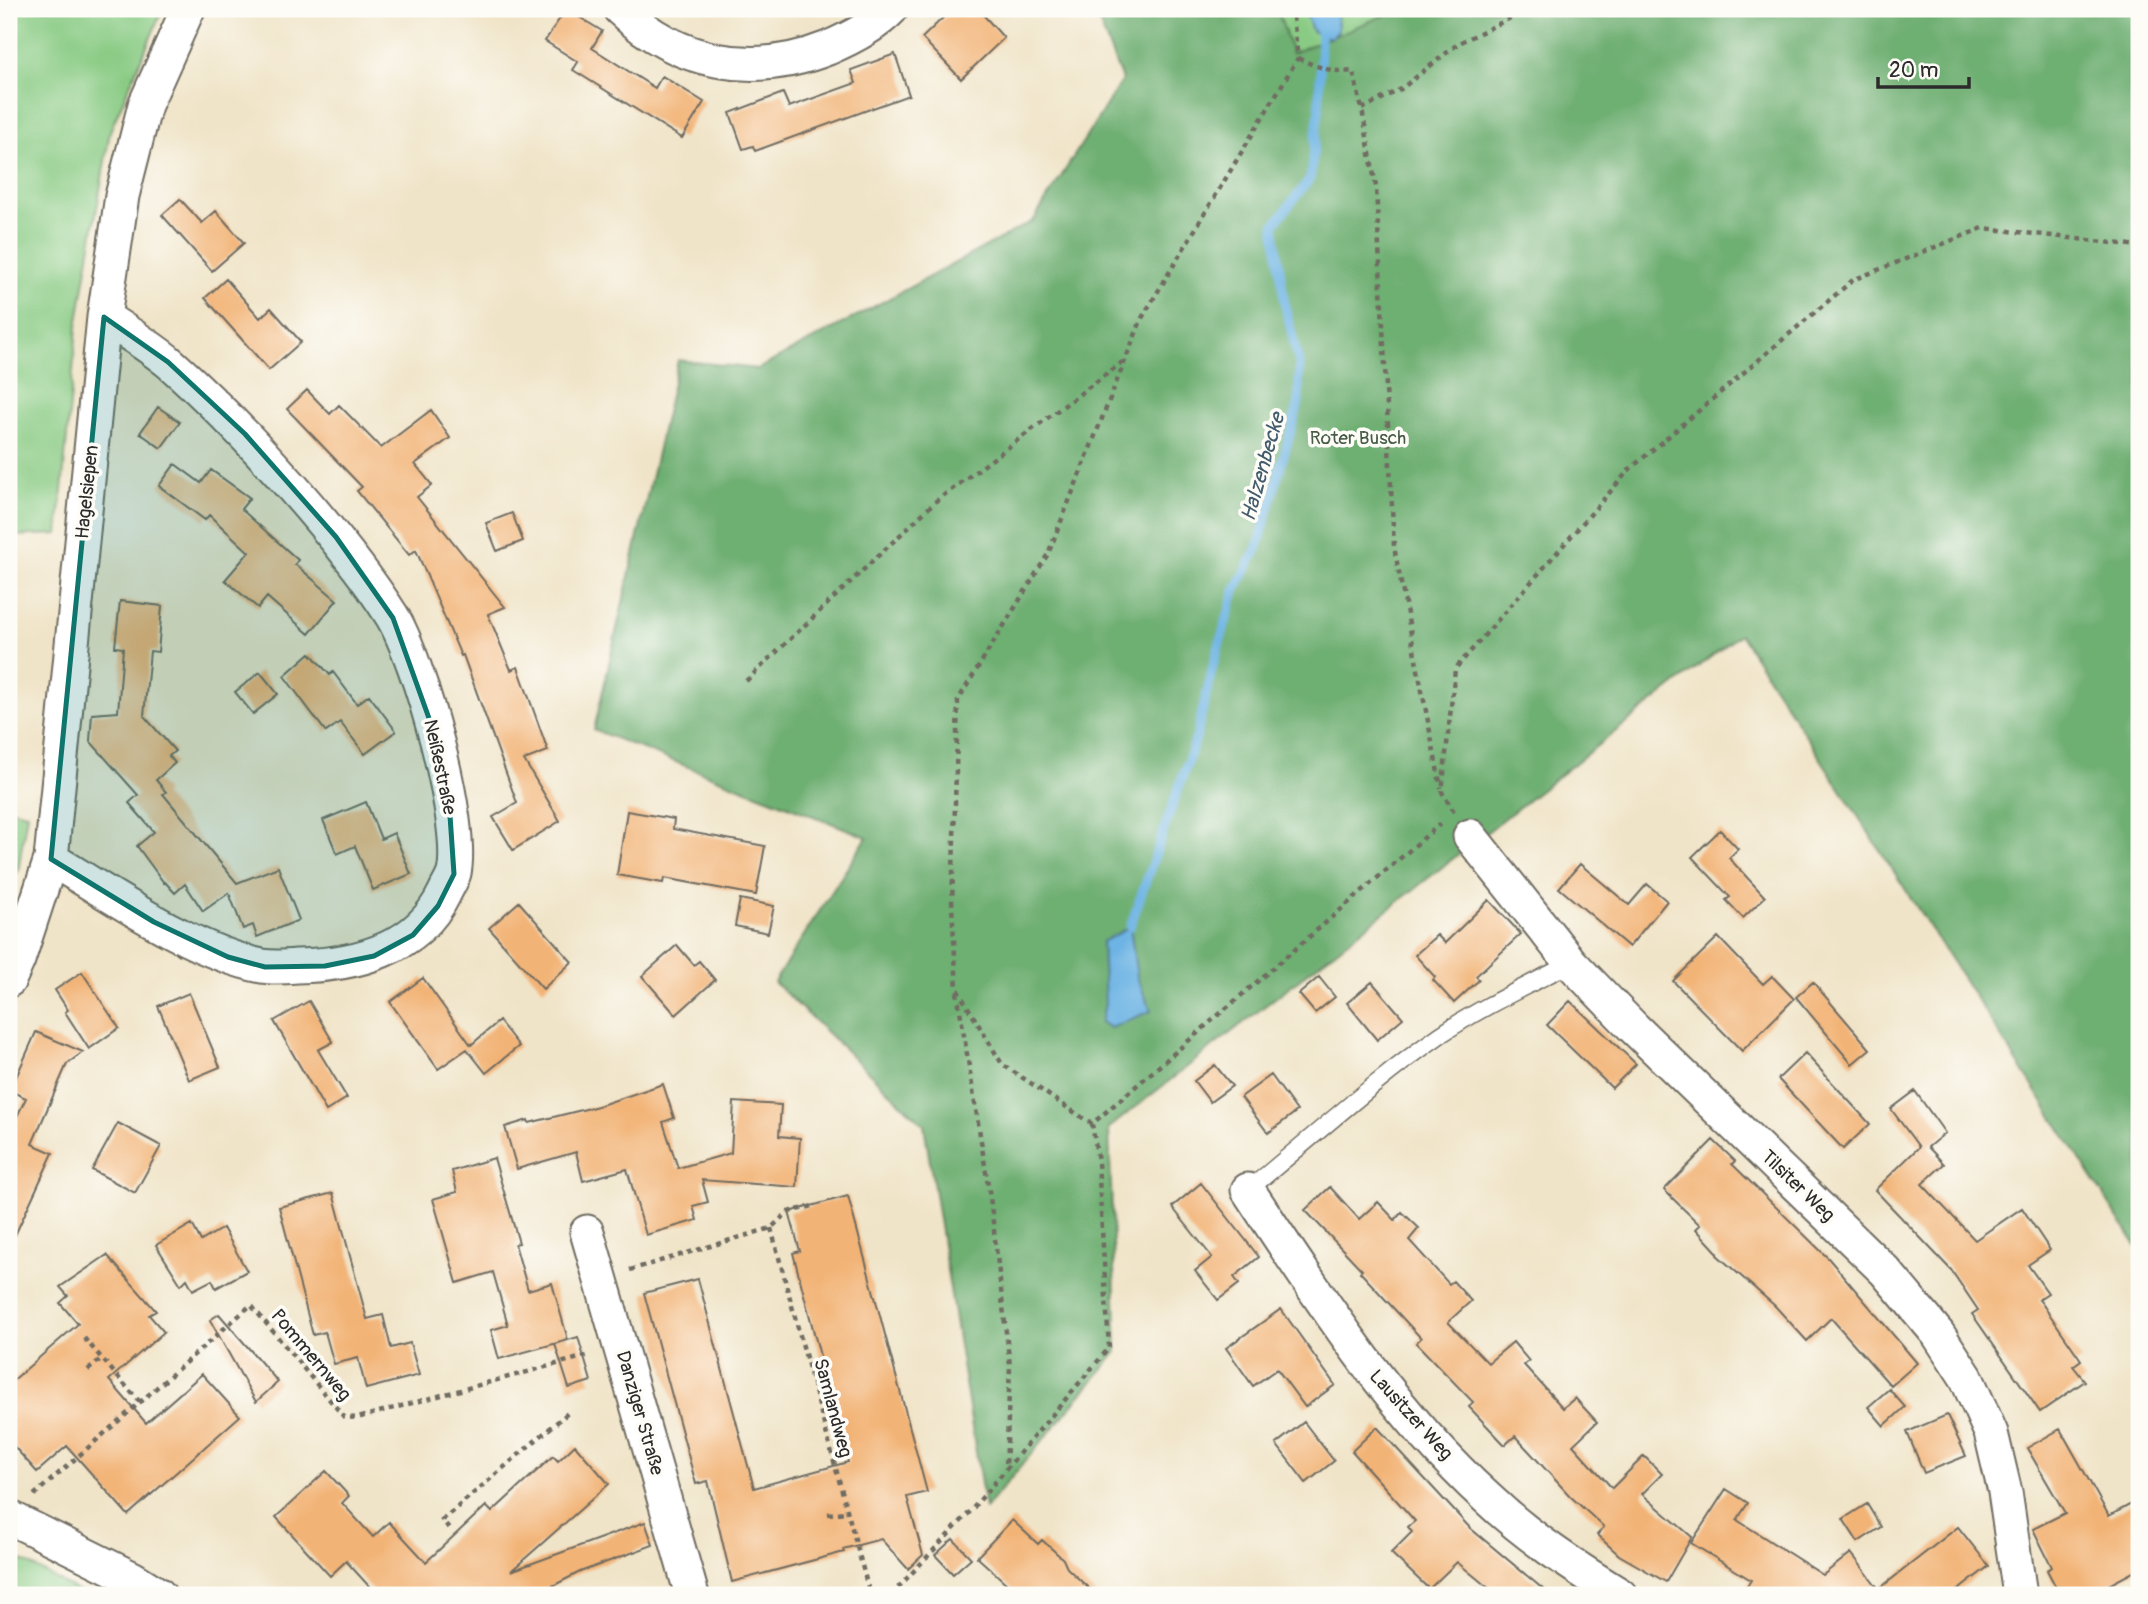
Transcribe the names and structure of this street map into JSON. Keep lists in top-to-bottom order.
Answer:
{
  "streets": {
    "street": [
      "Hagelsiepen",
      "Neißestraße",
      "Tilsiter Weg",
      "Danziger Straße",
      "Lausitzer Weg"
    ],
    "path": ["Pommernweg", "Samlandweg"]
  },
  "crossings": [
    ["Hagelsiepen", "Neißestraße"],
    ["Pommernweg", "Danziger Straße"]
  ],
  "water": ["Halzenbecke"],
  "parks": ["Roter Busch"],
  "scale_bar": "20 m"
}
